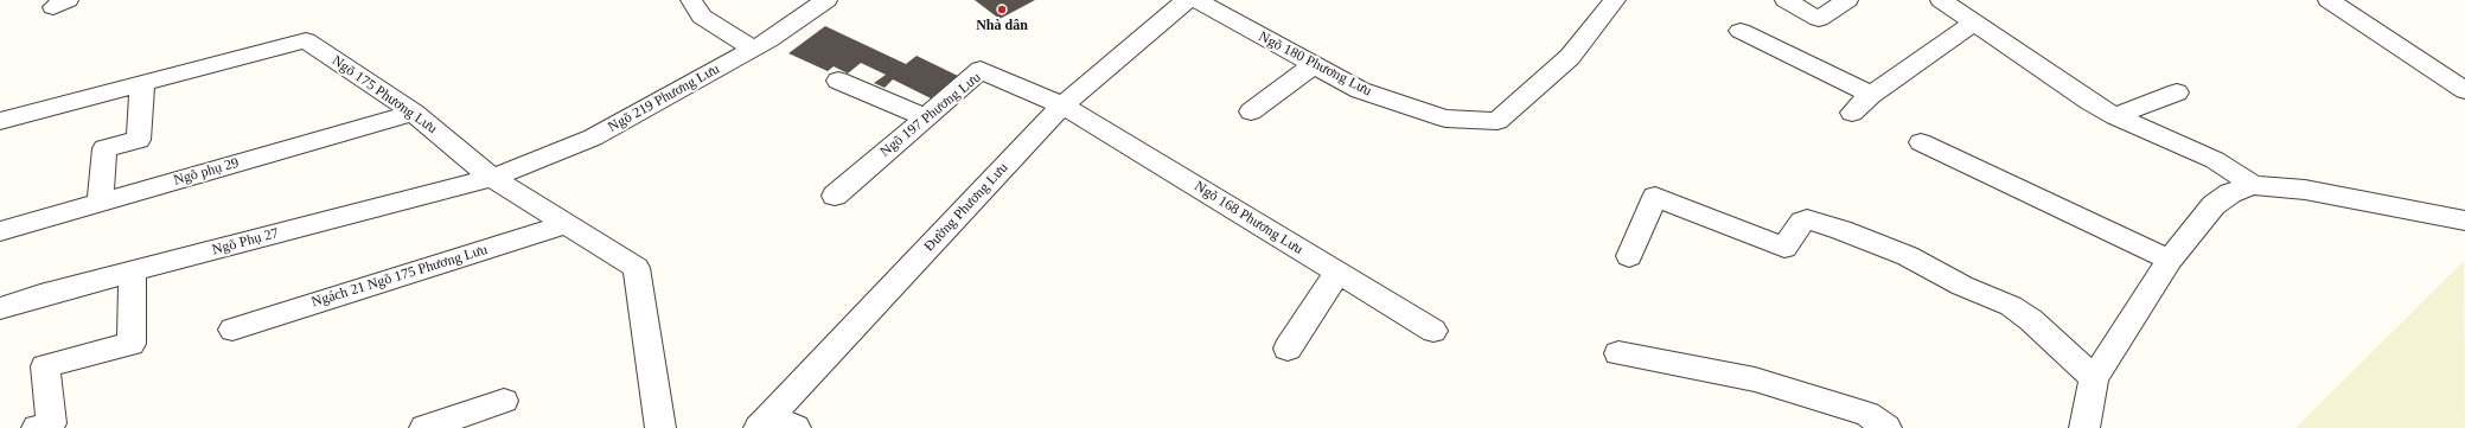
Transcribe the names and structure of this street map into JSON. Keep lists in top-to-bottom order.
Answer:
{
  "streets": {
    "street": [
      "Ngõ 180 Phương Lưu",
      "Ngõ 175 Phương Lưu",
      "Ngõ 219 Phương Lưu",
      "Ngõ 197 Phương Lưu",
      "Ngõ phụ 29",
      "Đường Phương Lưu",
      "Ngõ 168 Phương Lưu",
      "Ngõ Phụ 27",
      "Ngách 21 Ngõ 175 Phương Lưu"
    ]
  },
  "crossings": [
    ["Ngõ 175 Phương Lưu", "Ngõ 219 Phương Lưu"],
    ["Ngõ 175 Phương Lưu", "Ngõ phụ 29"],
    ["Ngõ 175 Phương Lưu", "Ngõ Phụ 27"],
    ["Ngõ 175 Phương Lưu", "Ngách 21 Ngõ 175 Phương Lưu"],
    ["Ngõ 219 Phương Lưu", "Ngõ Phụ 27"],
    ["Ngõ 197 Phương Lưu", "Đường Phương Lưu"],
    ["Ngõ 197 Phương Lưu", "Ngõ 168 Phương Lưu"],
    ["Đường Phương Lưu", "Ngõ 168 Phương Lưu"]
  ],
  "places": ["Nhà dân"]
}
